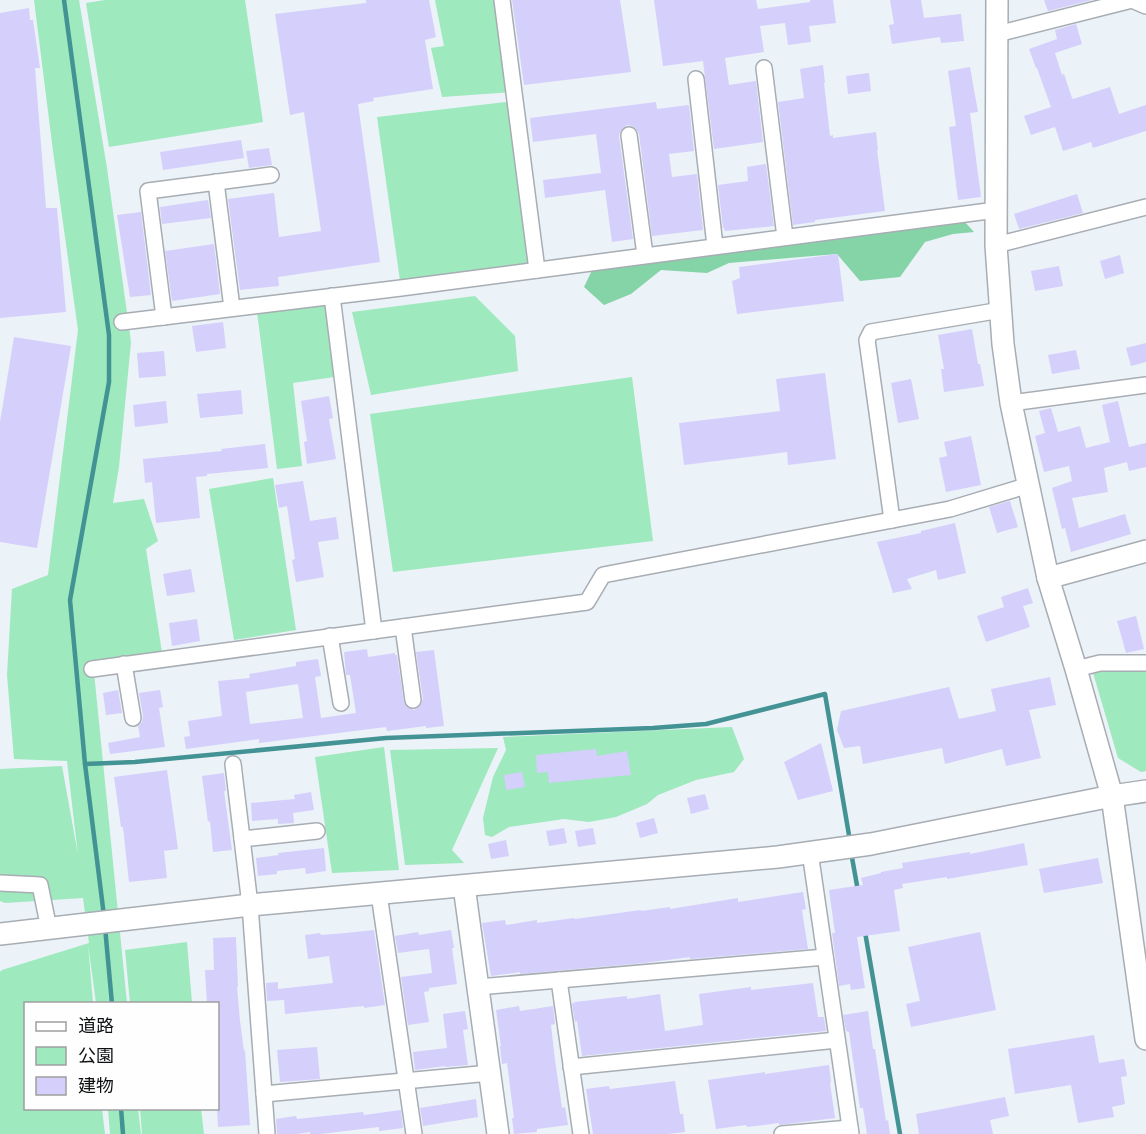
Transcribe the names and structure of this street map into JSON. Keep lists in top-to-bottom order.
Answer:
{
  "legend": ["道路", "公園", "建物"]
}
